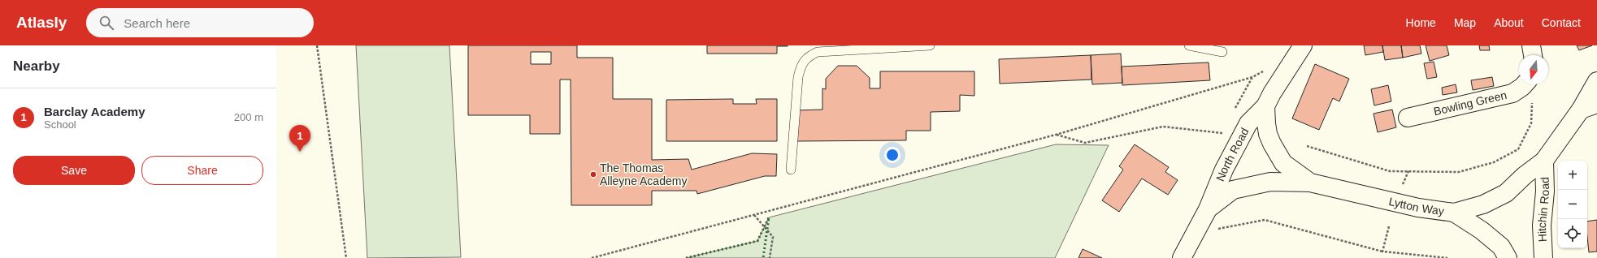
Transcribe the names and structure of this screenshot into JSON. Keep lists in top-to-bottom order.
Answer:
{
  "streets": {
    "main road": [
      "Bowling Green",
      "North Road",
      "Lytton Way",
      "Hitchin Road"
    ]
  },
  "crossings": [
    ["North Road", "Lytton Way"],
    ["Lytton Way", "Hitchin Road"]
  ],
  "places": ["The Thomas Alleyne Academy"],
  "north": "bottom",
  "page": {
    "header": "Atlasly",
    "search": "Search here",
    "nav": [
      "Home",
      "Map",
      "About",
      "Contact"
    ],
    "heading": "Nearby",
    "list": [
      {
        "mark": "1",
        "name": "Barclay Academy",
        "note": "School",
        "value": "200 m"
      }
    ],
    "pins": "1",
    "buttons": ["Save", "Share"],
    "map_buttons": ["+", "−"]
  }
}
